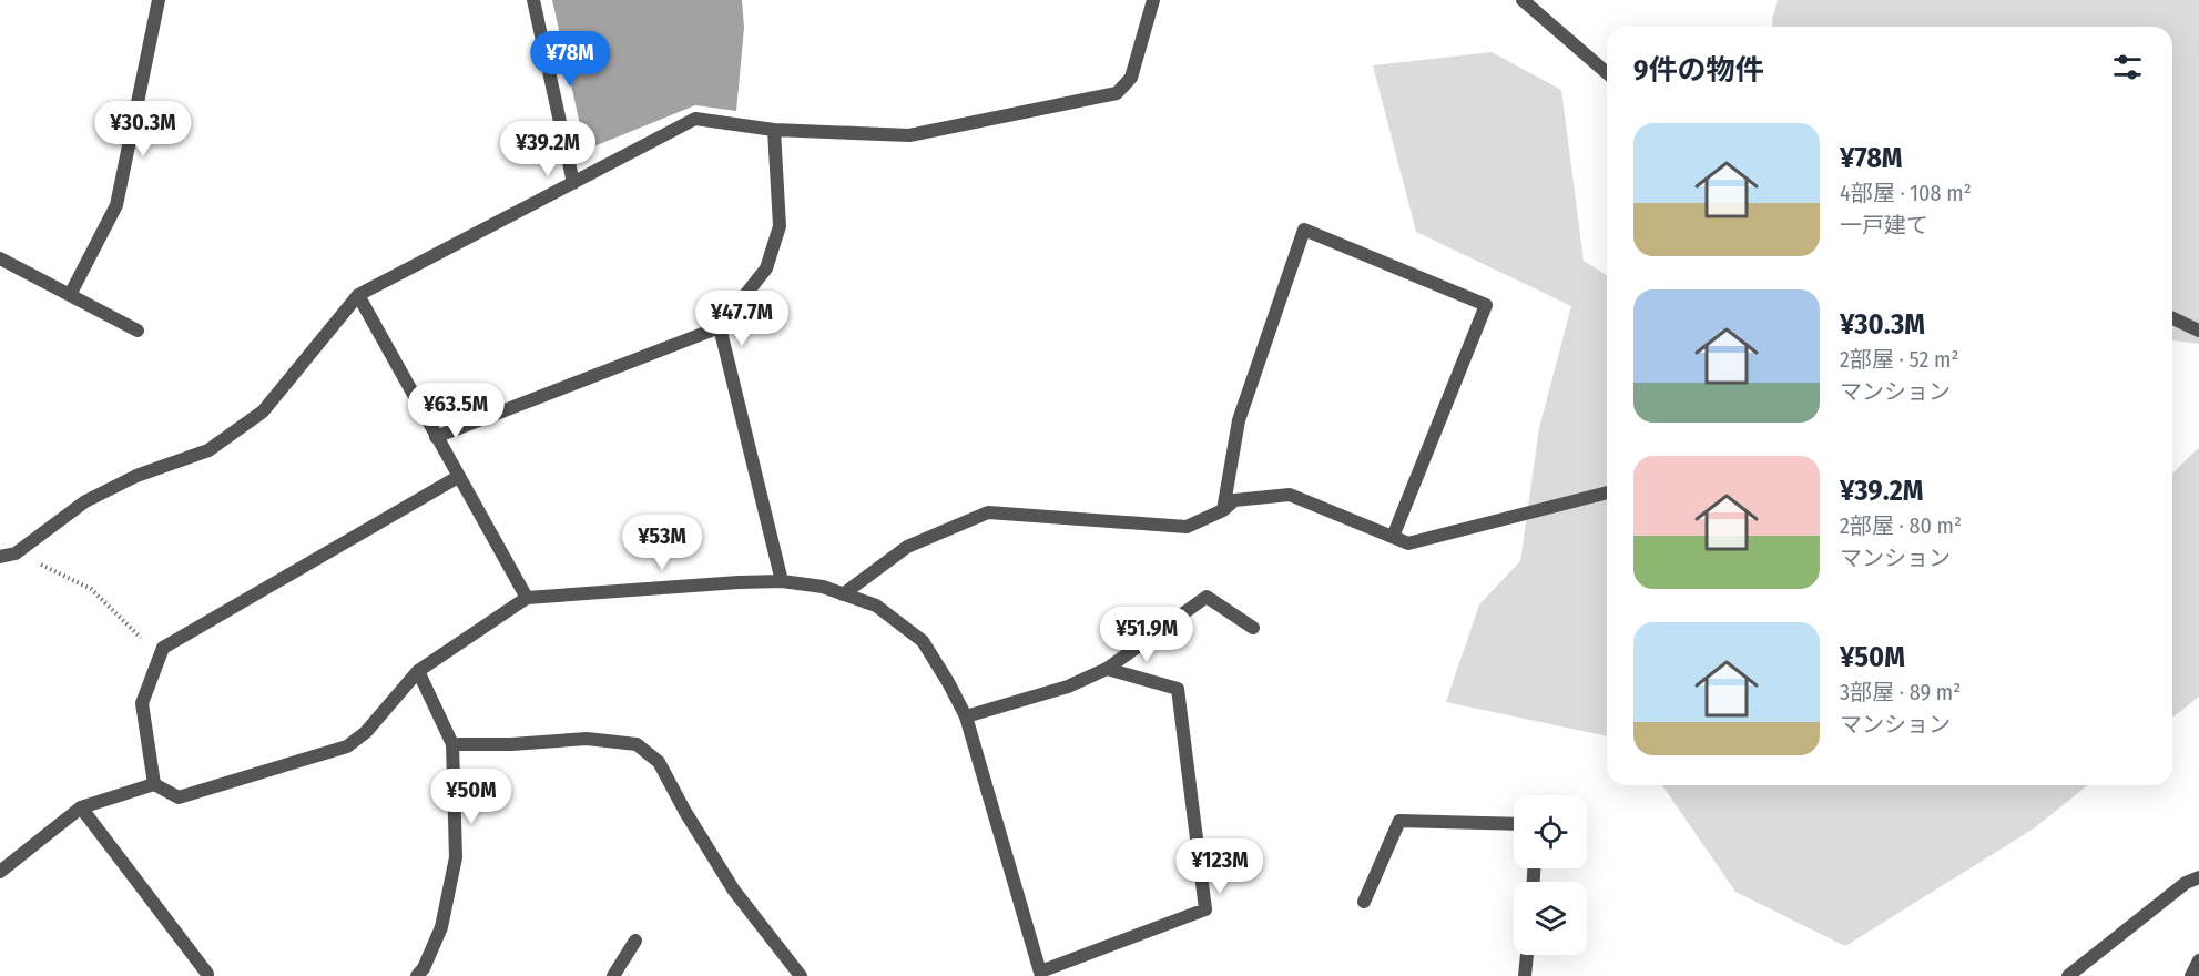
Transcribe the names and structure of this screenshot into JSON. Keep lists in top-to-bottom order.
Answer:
{
  "page": {
    "heading": "9件の物件",
    "price": [
      "¥78M",
      "¥30.3M",
      "¥39.2M",
      "¥47.7M",
      "¥63.5M",
      "¥53M",
      "¥51.9M",
      "¥50M",
      "¥123M"
    ],
    "list": [
      {
        "name": "¥78M",
        "note": "4部屋 · 108 m² · 一戸建て"
      },
      {
        "name": "¥30.3M",
        "note": "2部屋 · 52 m² · マンション"
      },
      {
        "name": "¥39.2M",
        "note": "2部屋 · 80 m² · マンション"
      },
      {
        "name": "¥50M",
        "note": "3部屋 · 89 m² · マンション"
      }
    ]
  }
}
